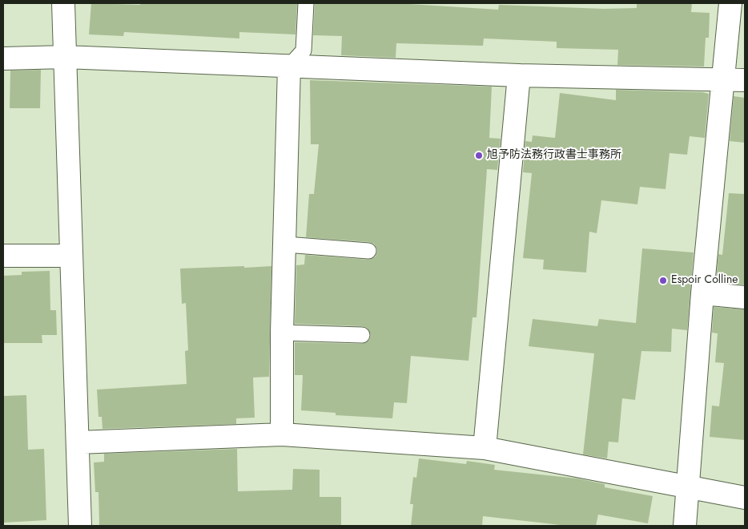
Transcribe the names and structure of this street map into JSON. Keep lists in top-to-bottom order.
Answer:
{
  "places": ["旭予防法務行政書士事務所", "Espoir Colline"]
}
